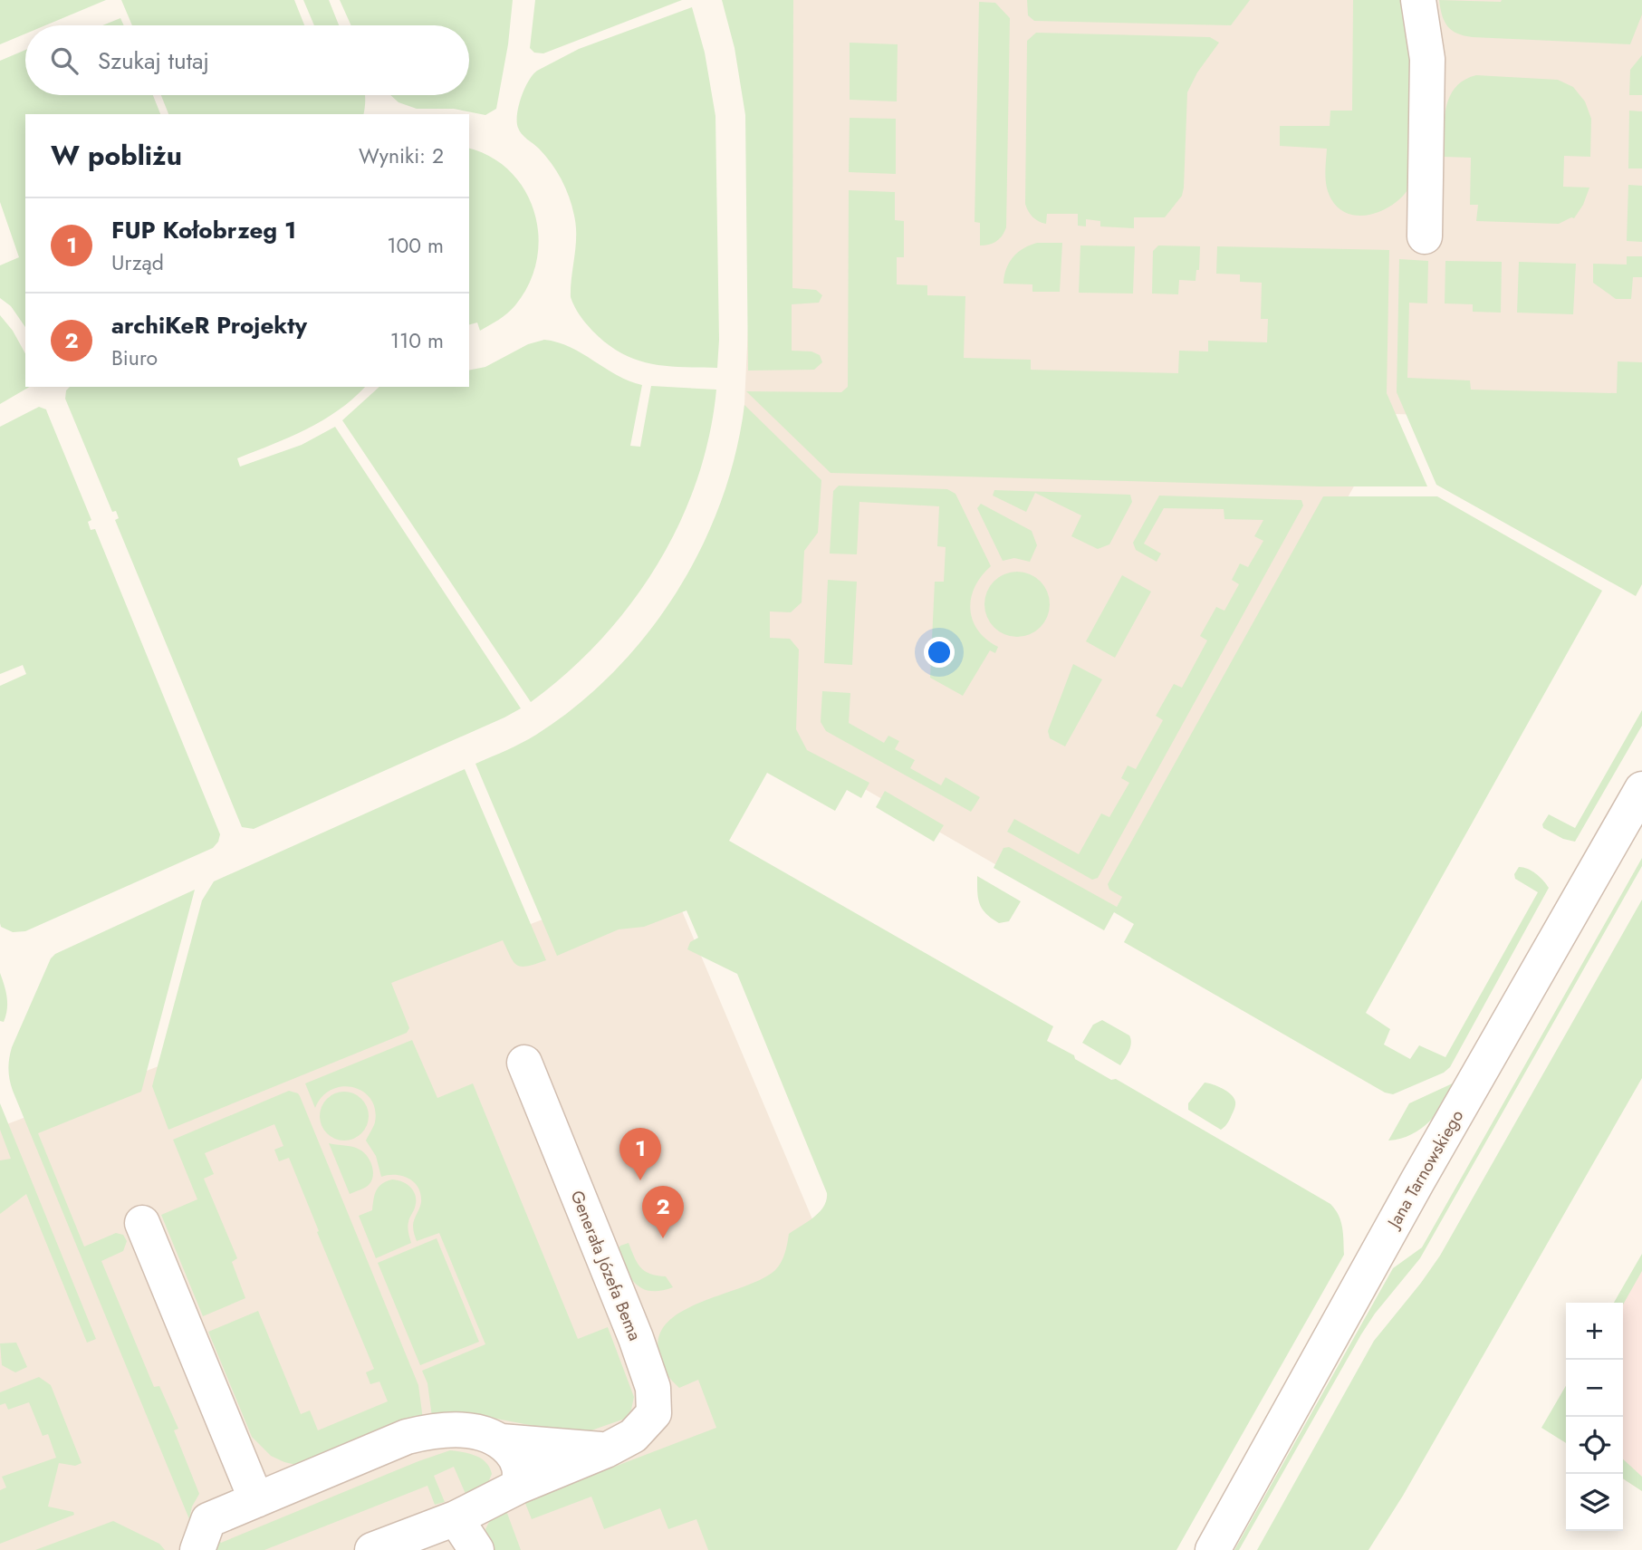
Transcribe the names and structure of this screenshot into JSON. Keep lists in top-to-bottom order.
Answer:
{
  "streets": {
    "street": ["Jana Tarnowskiego", "Generała Józefa Bema"]
  },
  "page": {
    "search": "Szukaj tutaj",
    "heading": ["W pobliżu", "Wyniki: 2"],
    "list": [
      {
        "mark": "1",
        "name": "FUP Kołobrzeg 1",
        "note": "Urząd",
        "value": "100 m"
      },
      {
        "mark": "2",
        "name": "archiKeR Projekty",
        "note": "Biuro",
        "value": "110 m"
      }
    ],
    "pins": ["1", "2"],
    "map_buttons": ["+", "−"]
  }
}
